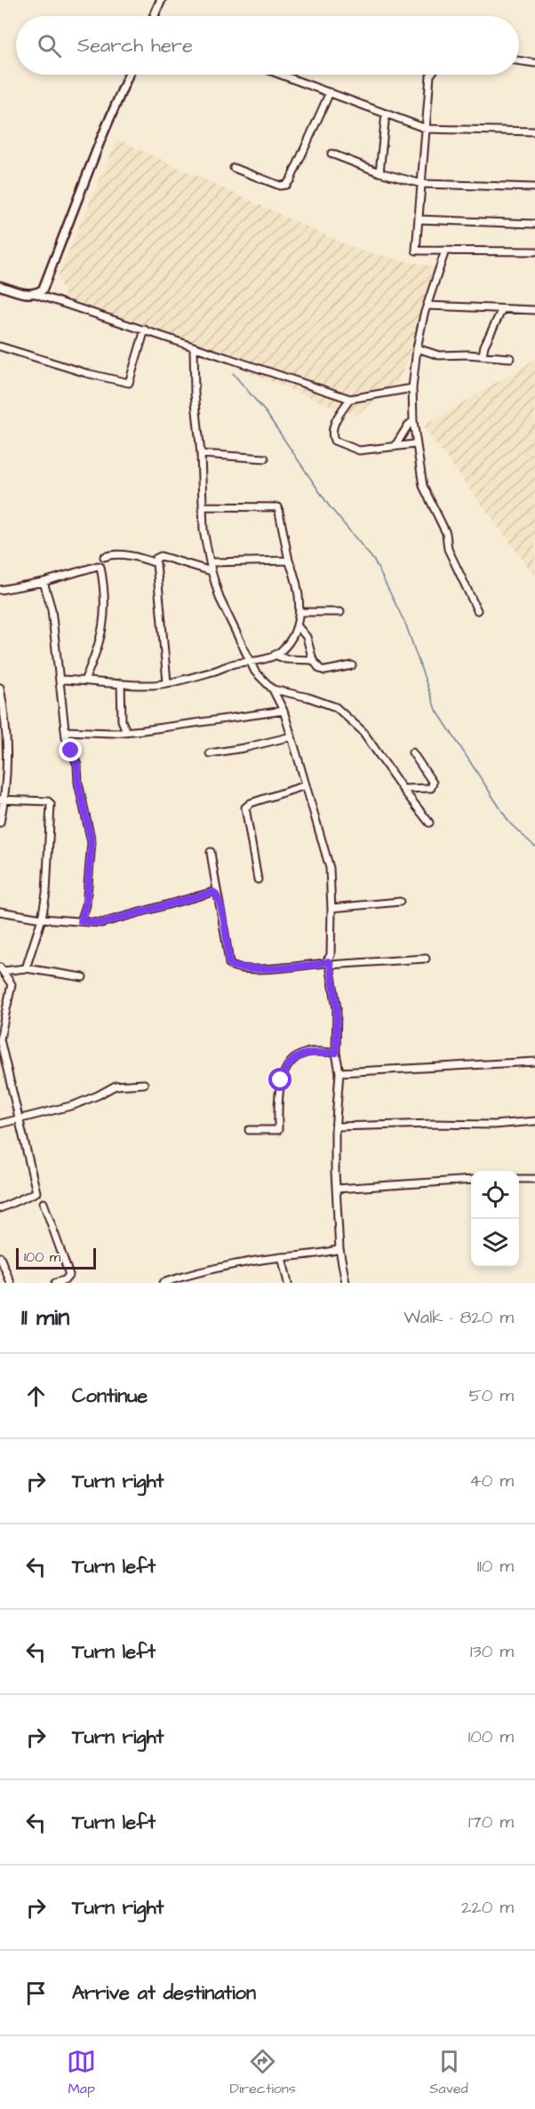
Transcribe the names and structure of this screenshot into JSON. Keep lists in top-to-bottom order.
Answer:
{
  "scale_bar": "100 m",
  "page": {
    "search": "Search here",
    "scale": "100 m",
    "heading": ["11 min", "Walk · 820 m"],
    "list": [
      ["Continue", "50 m"],
      ["Turn right", "40 m"],
      ["Turn left", "110 m"],
      ["Turn left", "130 m"],
      ["Turn right", "100 m"],
      ["Turn left", "170 m"],
      ["Turn right", "220 m"],
      "Arrive at destination"
    ],
    "nav": ["Map", "Directions", "Saved"]
  }
}
